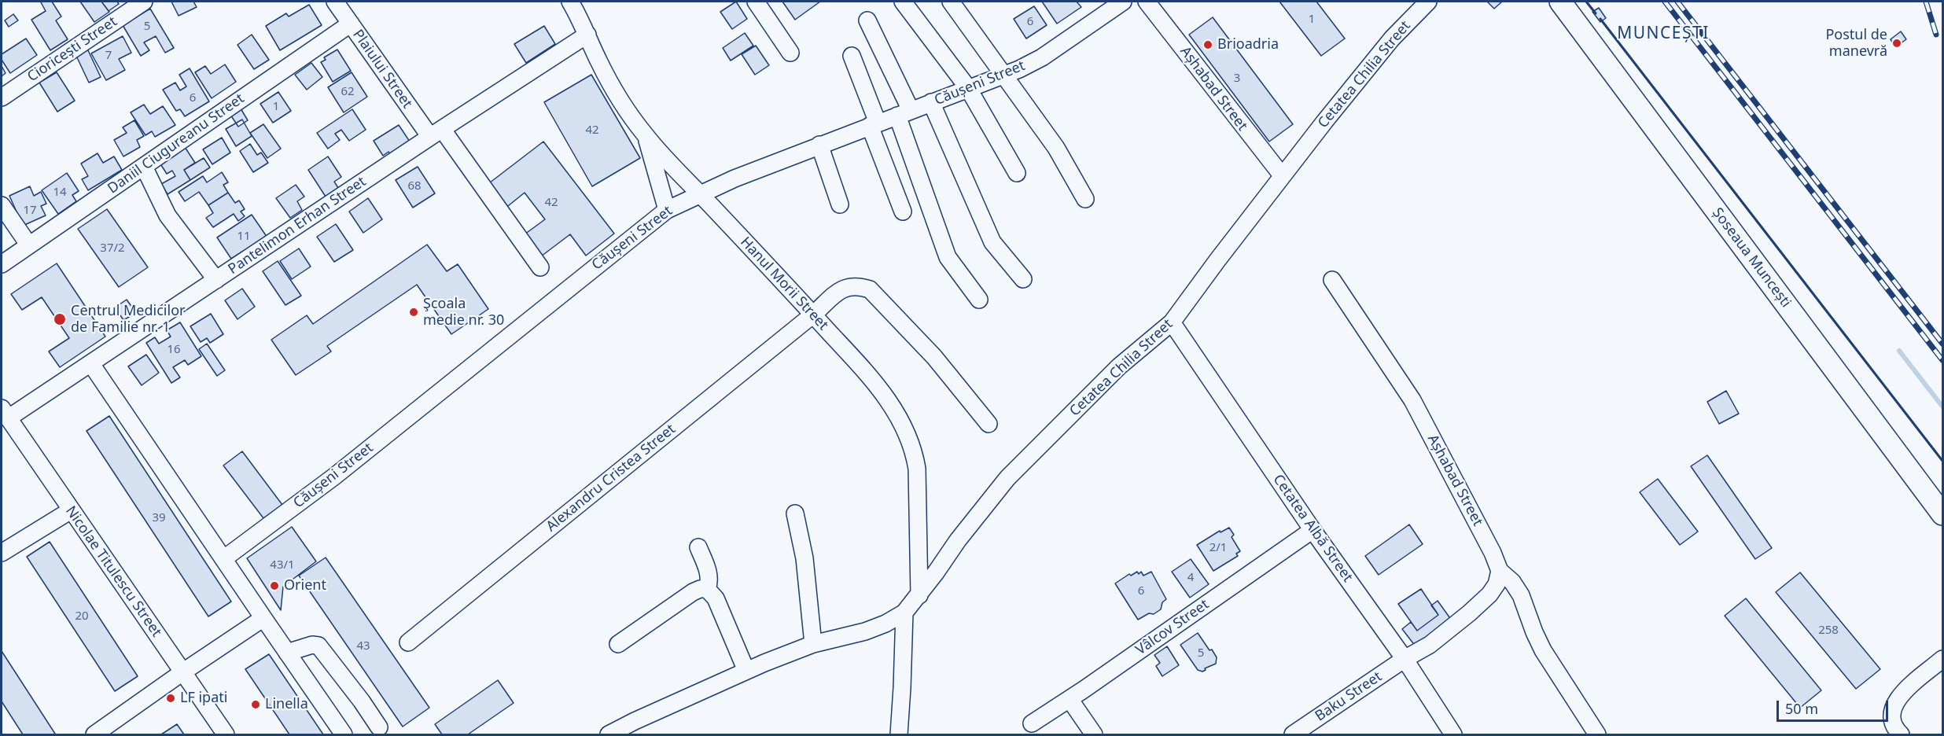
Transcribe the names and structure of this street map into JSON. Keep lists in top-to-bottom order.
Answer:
{
  "streets": {
    "main road": ["Șoseaua Muncești"],
    "street": [
      "Cioricești Street",
      "Plaiului Street",
      "Cetatea Chilia Street",
      "Căușeni Street",
      "Așhabad Street",
      "Daniil Ciugureanu Street",
      "Pantelimon Erhan Street",
      "Hanul Morii Street",
      "Alexandru Cristea Street",
      "Cetatea Albă Street",
      "Nicolae Titulescu Street",
      "Vâlcov Street",
      "Baku Street"
    ]
  },
  "crossings": [
    ["Plaiului Street", "Daniil Ciugureanu Street"],
    ["Plaiului Street", "Pantelimon Erhan Street"],
    ["Cetatea Chilia Street", "Așhabad Street"],
    ["Cetatea Chilia Street", "Hanul Morii Street"],
    ["Cetatea Chilia Street", "Cetatea Albă Street"],
    ["Căușeni Street", "Hanul Morii Street"],
    ["Pantelimon Erhan Street", "Hanul Morii Street"],
    ["Pantelimon Erhan Street", "Nicolae Titulescu Street"],
    ["Hanul Morii Street", "Alexandru Cristea Street"],
    ["Cetatea Albă Street", "Vâlcov Street"],
    ["Cetatea Albă Street", "Baku Street"]
  ],
  "districts": ["MUNCEȘTI"],
  "places": [
    "Postul de manevră",
    "Brioadria",
    "Şcoala medie nr. 30",
    "Centrul Medicilor de Familie nr. 1",
    "Orient",
    "LF ipati",
    "Linella"
  ],
  "house_numbers": [
    "1",
    "6",
    "5",
    "7",
    "3",
    "62",
    "6",
    "1",
    "42",
    "68",
    "14",
    "42",
    "17",
    "11",
    "37/2",
    "16",
    "39",
    "2/1",
    "43/1",
    "4",
    "6",
    "20",
    "258",
    "43",
    "5"
  ],
  "scale_bar": "50 m"
}
